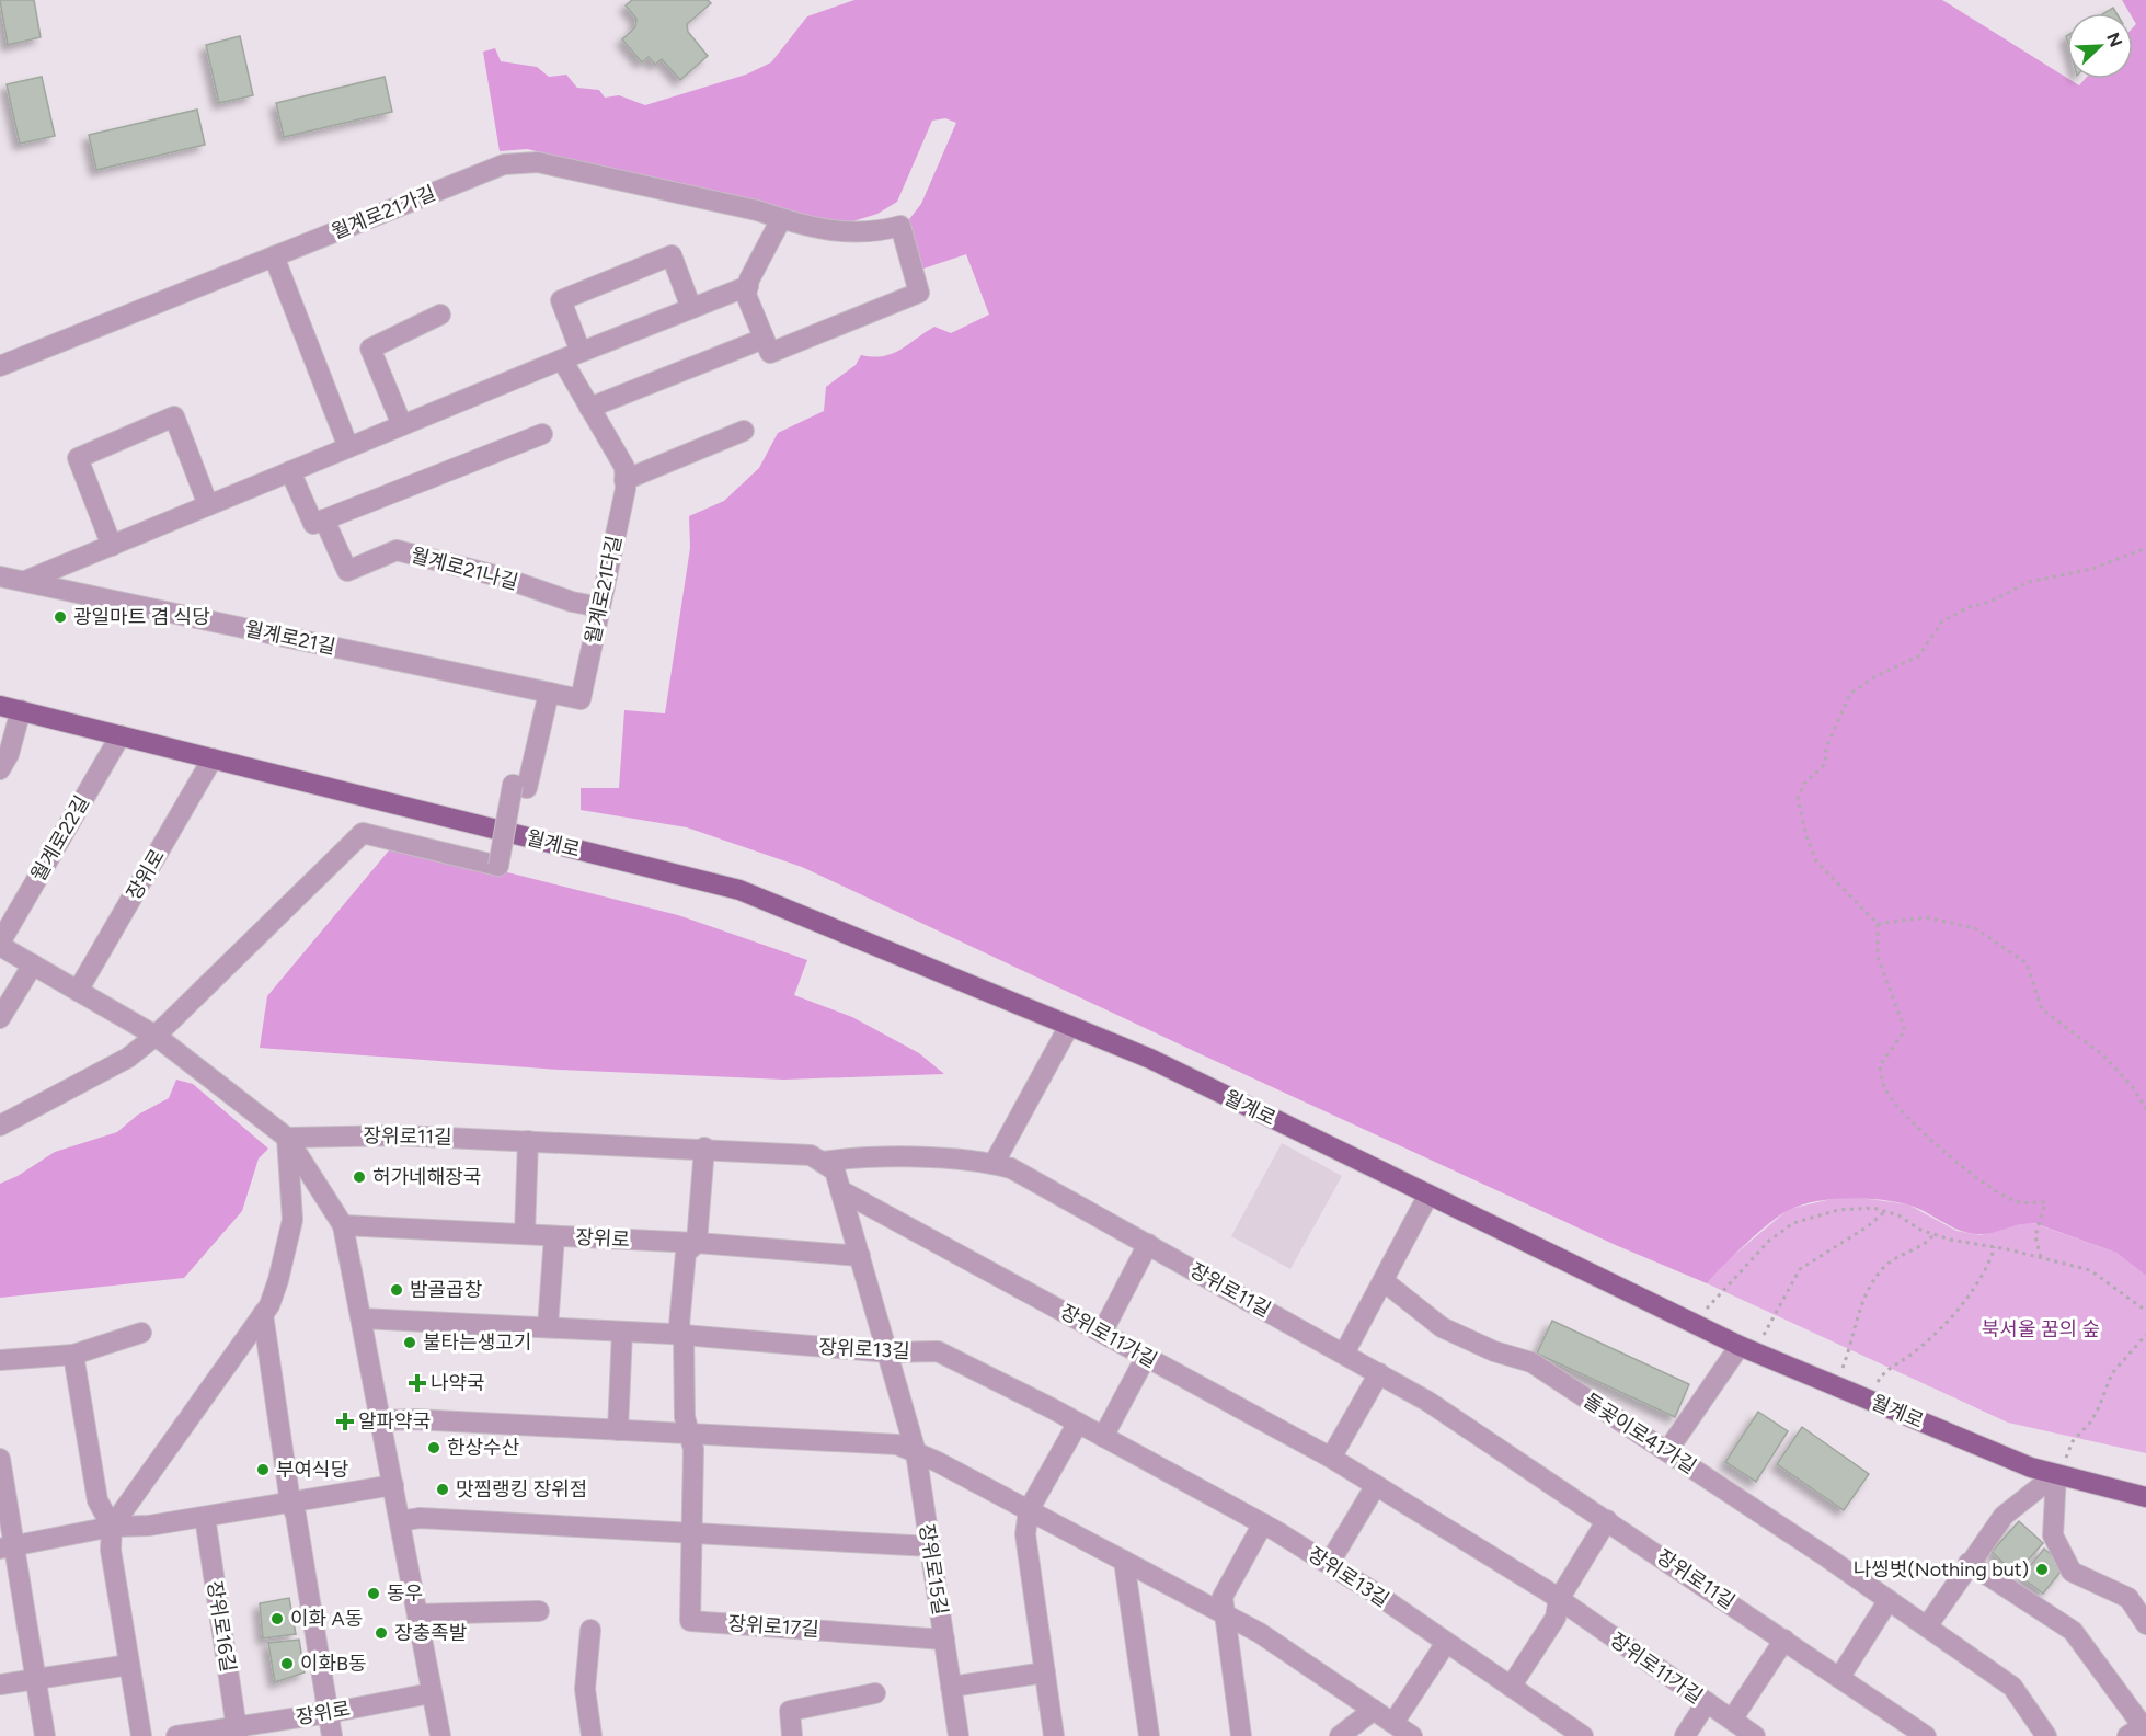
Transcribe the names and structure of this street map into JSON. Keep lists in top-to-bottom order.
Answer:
{
  "streets": {
    "main road": ["월계로"],
    "street": [
      "월계로21가길",
      "월계로21나길",
      "월계로21다길",
      "월계로21길",
      "월계로22길",
      "장위로",
      "장위로11길",
      "장위로11가길",
      "장위로13길",
      "돌곶이로41가길",
      "장위로15길",
      "장위로16길",
      "장위로17길"
    ]
  },
  "crossings": [
    ["월계로21나길", "월계로21다길"],
    ["월계로21다길", "월계로21길"],
    ["월계로22길", "월계로"],
    ["월계로", "장위로"],
    ["장위로", "장위로16길"],
    ["장위로15길", "장위로17길"]
  ],
  "parks": ["북서울 꿈의 숲"],
  "places": {
    "other": [
      "광일마트 겸 식당",
      "허가네해장국",
      "밤골곱창",
      "불타는생고기",
      "한상수산",
      "부여식당",
      "맛찜랭킹 장위점",
      "나씽벗(Nothing but)",
      "동우",
      "이화 A동",
      "장충족발",
      "이화B동"
    ],
    "health": ["나약국", "알파약국"]
  },
  "north": "top right"
}
